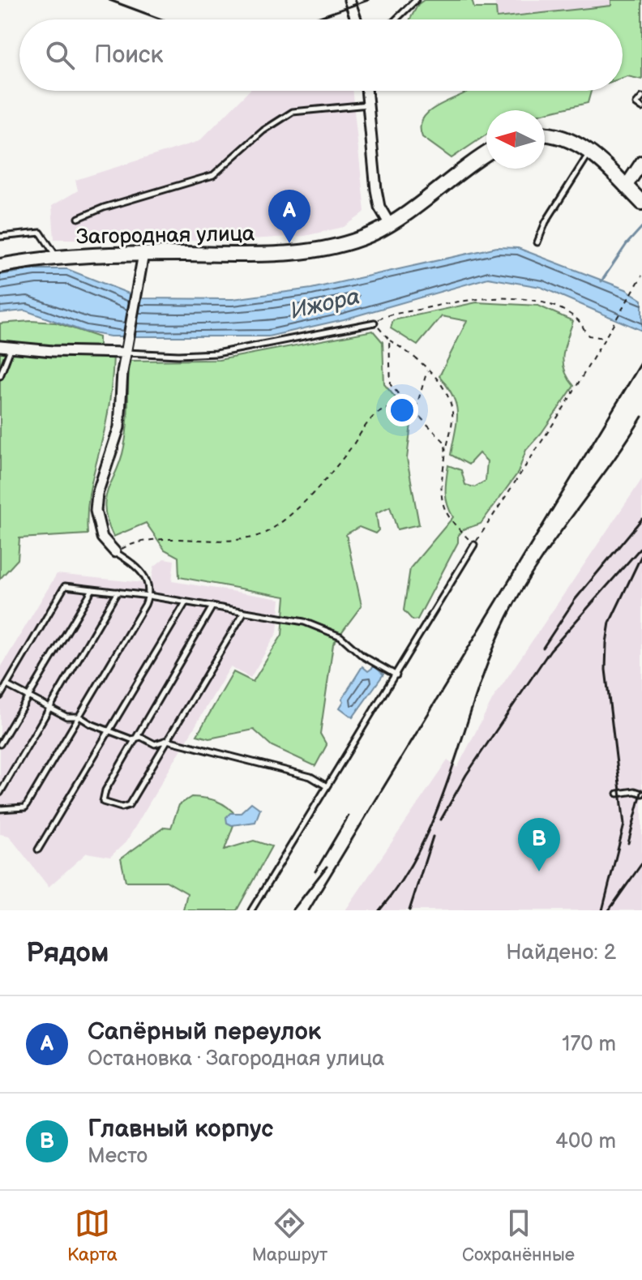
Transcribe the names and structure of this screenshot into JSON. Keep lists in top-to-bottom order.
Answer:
{
  "streets": {
    "main road": ["Загородная улица"]
  },
  "water": ["Ижора"],
  "north": "left",
  "page": {
    "search": "Поиск",
    "pins": ["A", "B"],
    "heading": ["Рядом", "Найдено: 2"],
    "list": [
      {
        "mark": "A",
        "name": "Сапёрный переулок",
        "note": "Остановка · Загородная улица",
        "value": "170 m"
      },
      {
        "mark": "B",
        "name": "Главный корпус",
        "note": "Место",
        "value": "400 m"
      }
    ],
    "nav": ["Карта", "Маршрут", "Сохранённые"]
  }
}
